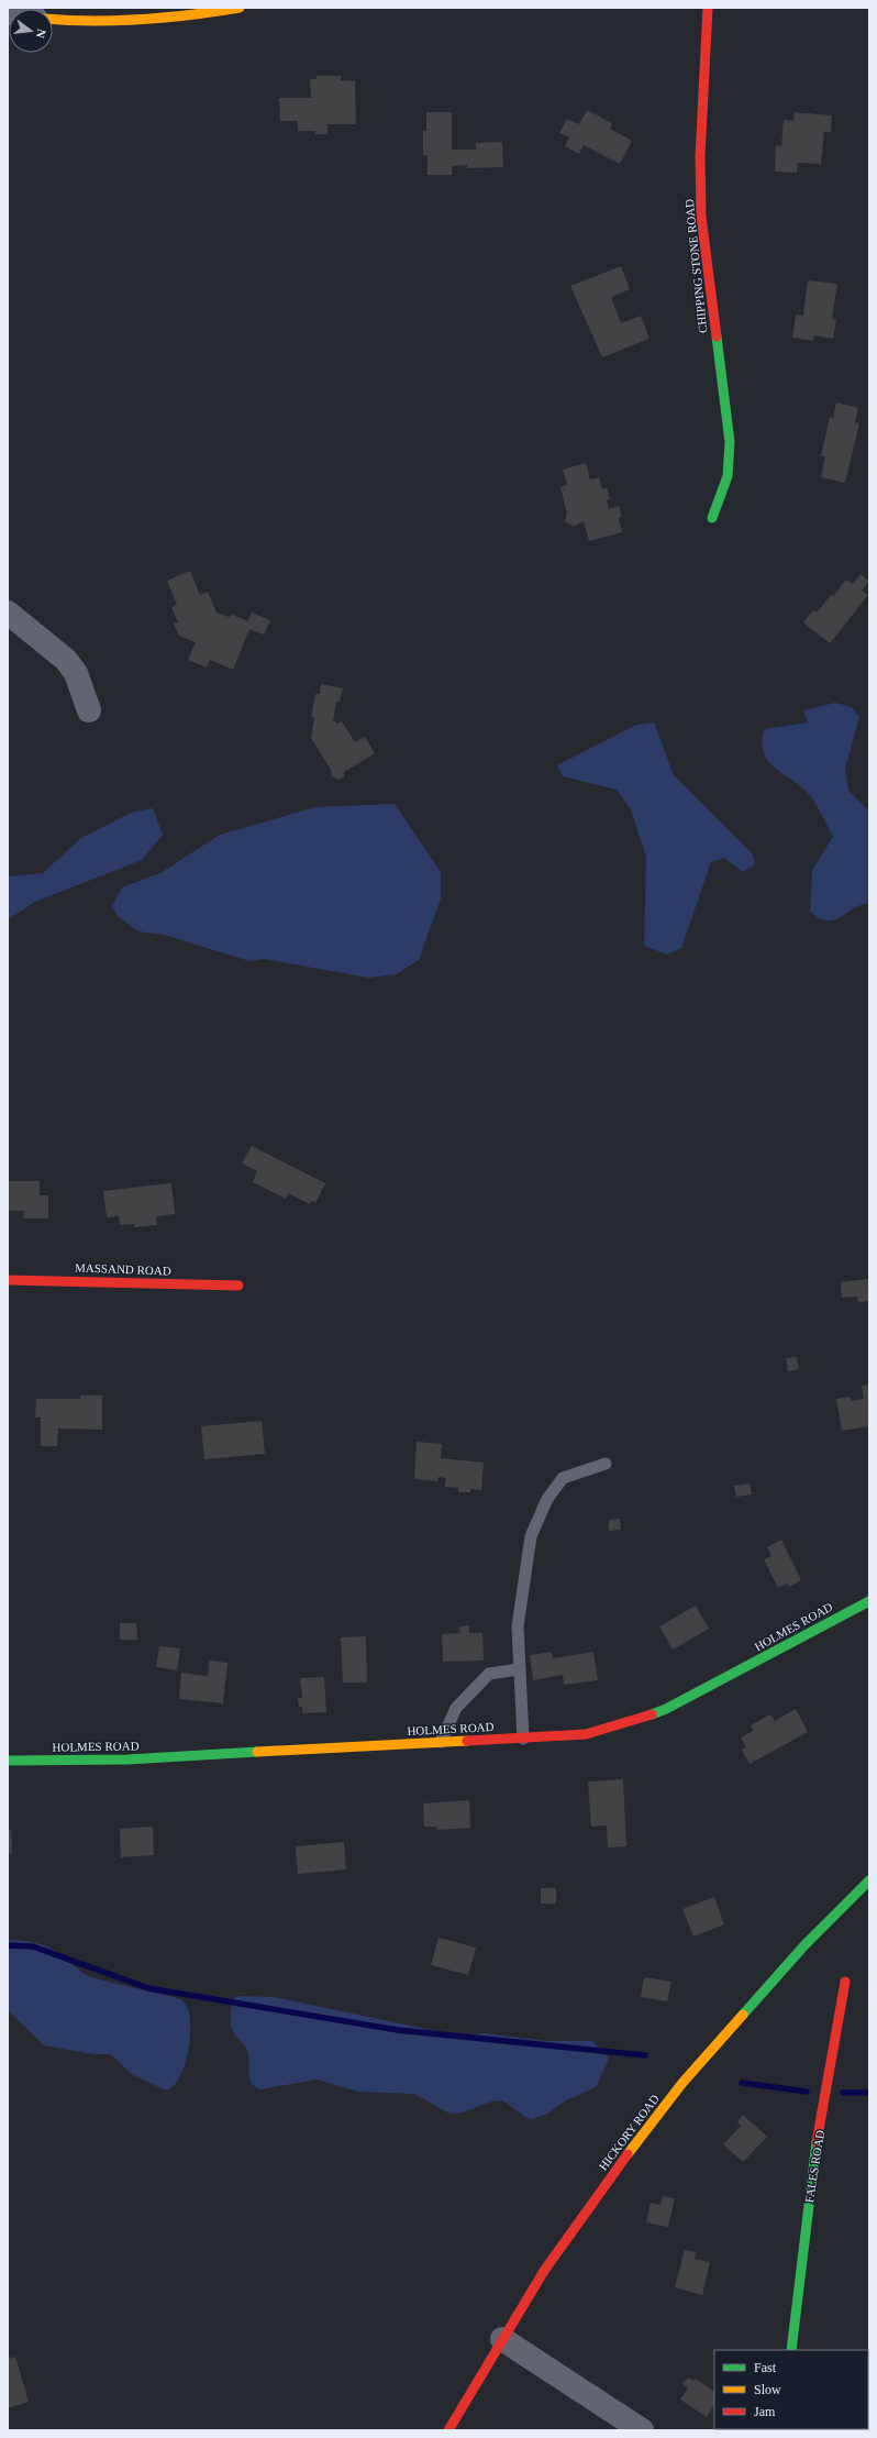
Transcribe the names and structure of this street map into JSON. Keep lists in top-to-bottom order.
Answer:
{
  "streets": {
    "street": [
      "CHIPPING STONE ROAD",
      "MASSAND ROAD",
      "HOLMES ROAD",
      "HICKORY ROAD",
      "FALES ROAD"
    ]
  },
  "legend": ["Fast", "Slow", "Jam"],
  "north": "right"
}
